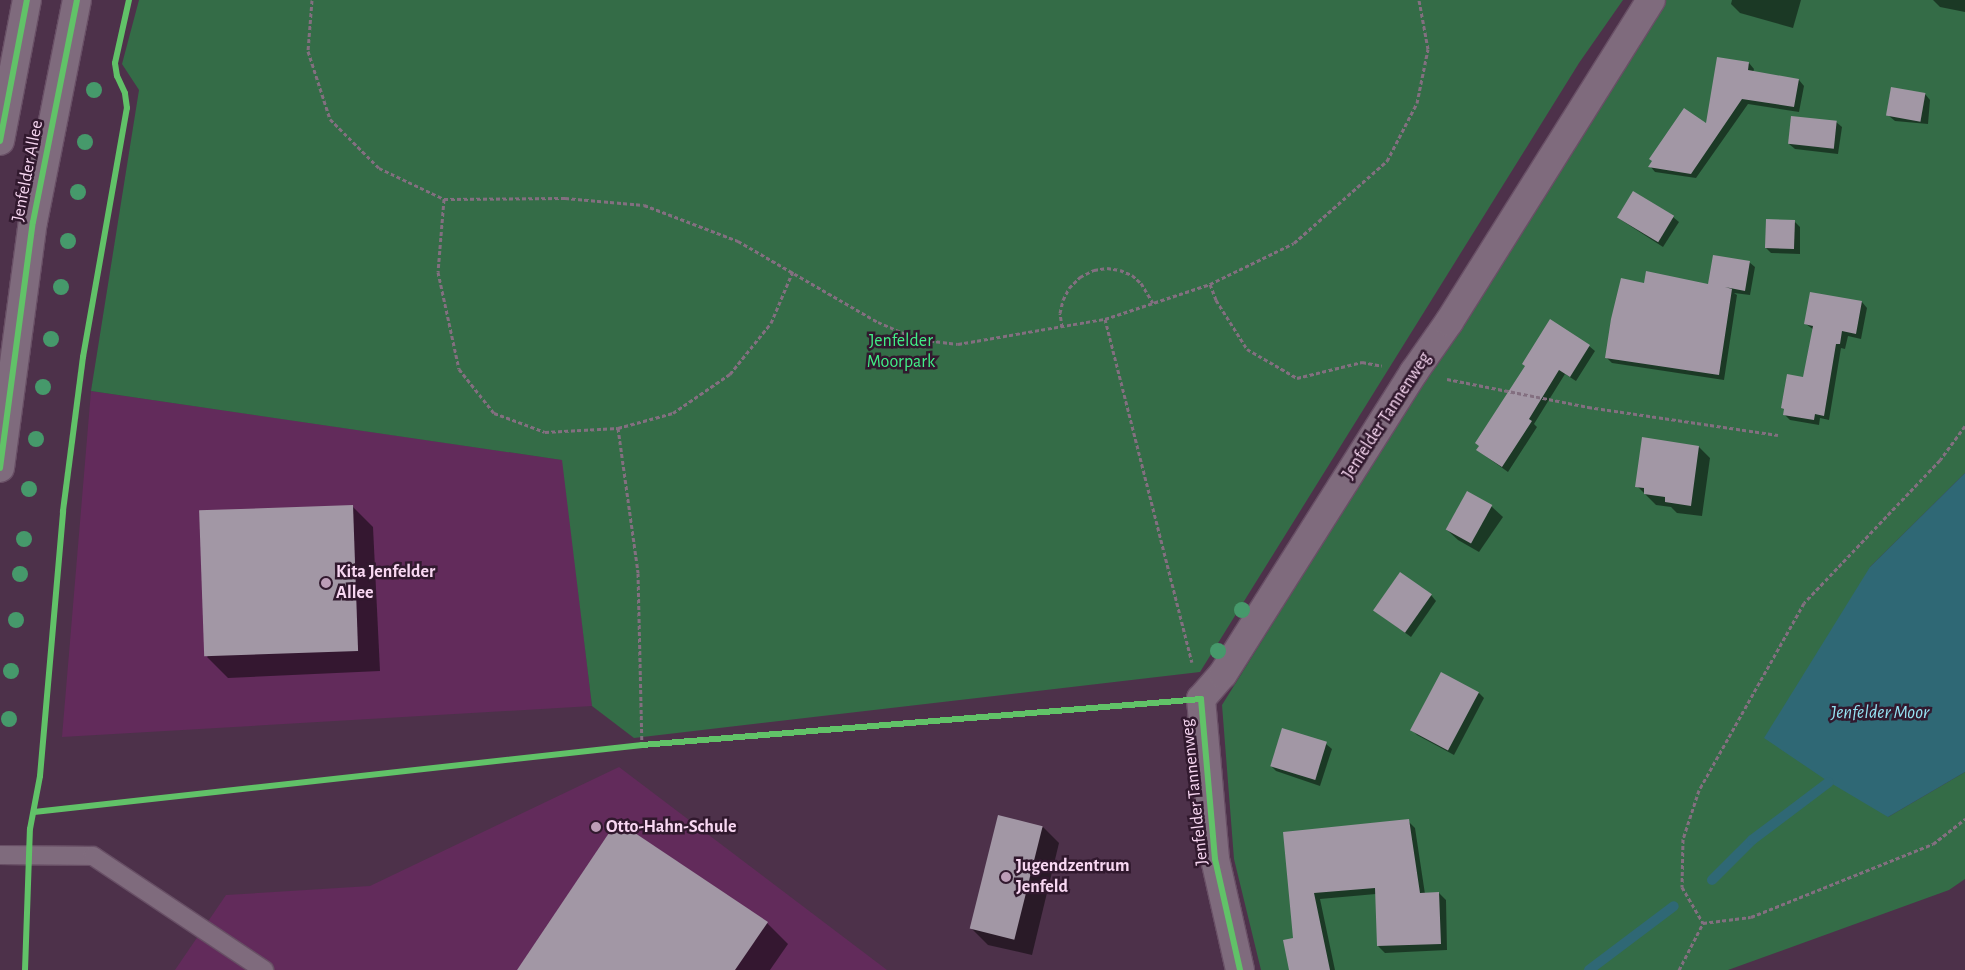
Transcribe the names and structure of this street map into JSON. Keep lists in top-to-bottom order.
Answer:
{
  "streets": {
    "street": ["Jenfelder Allee", "Jenfelder Tannenweg"]
  },
  "water": ["Jenfelder Moor"],
  "parks": ["Jenfelder Moorpark"],
  "places": ["Kita Jenfelder Allee", "Otto-Hahn-Schule", "Jugendzentrum Jenfeld"]
}
